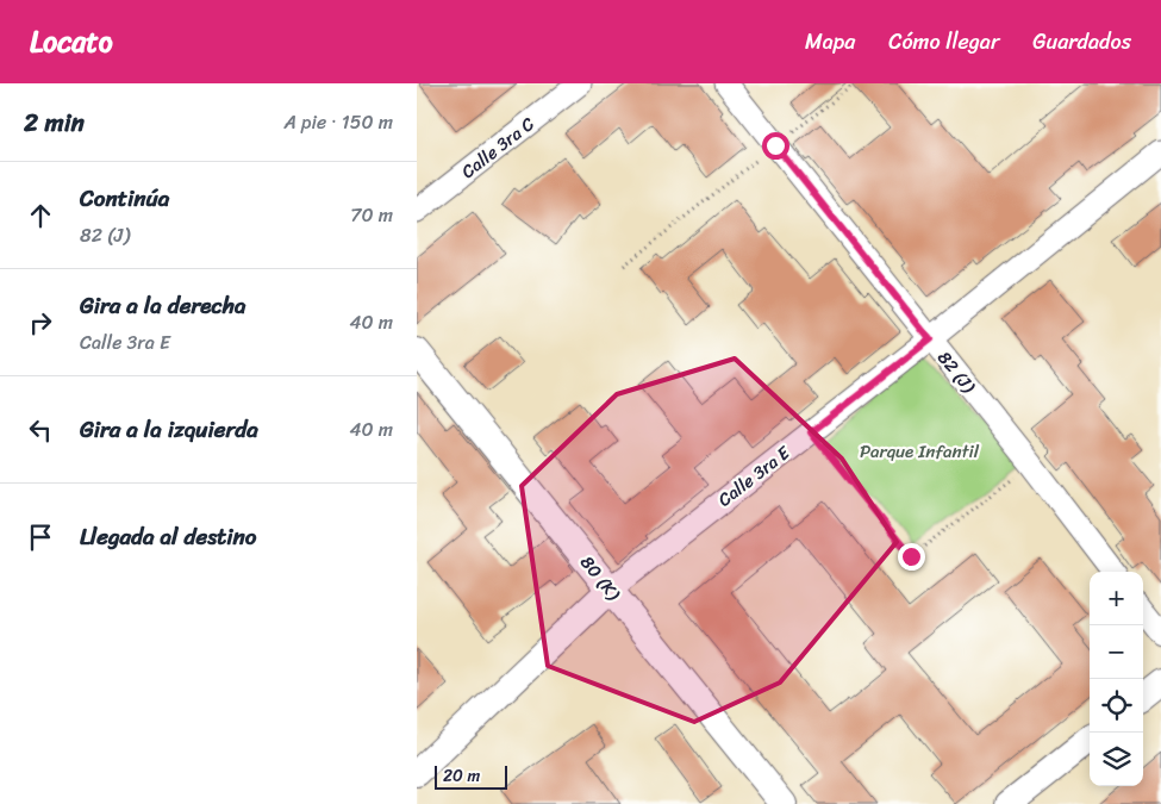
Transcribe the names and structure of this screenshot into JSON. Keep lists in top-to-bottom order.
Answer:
{
  "streets": {
    "street": [
      "Calle 3ra C",
      "82 (J)",
      "Calle 3ra E",
      "80 (K)"
    ]
  },
  "crossings": [
    ["82 (J)", "Calle 3ra E"],
    ["Calle 3ra E", "80 (K)"]
  ],
  "parks": ["Parque Infantil"],
  "scale_bar": "20 m",
  "page": {
    "header": "Locato",
    "nav": ["Mapa", "Cómo llegar", "Guardados"],
    "heading": ["2 min", "A pie · 150 m"],
    "list": [
      ["Continúa", "82 (J)", "70 m"],
      ["Gira a la derecha", "Calle 3ra E", "40 m"],
      ["Gira a la izquierda", "40 m"],
      "Llegada al destino"
    ],
    "map_buttons": ["+", "−"],
    "scale": "20 m"
  }
}
